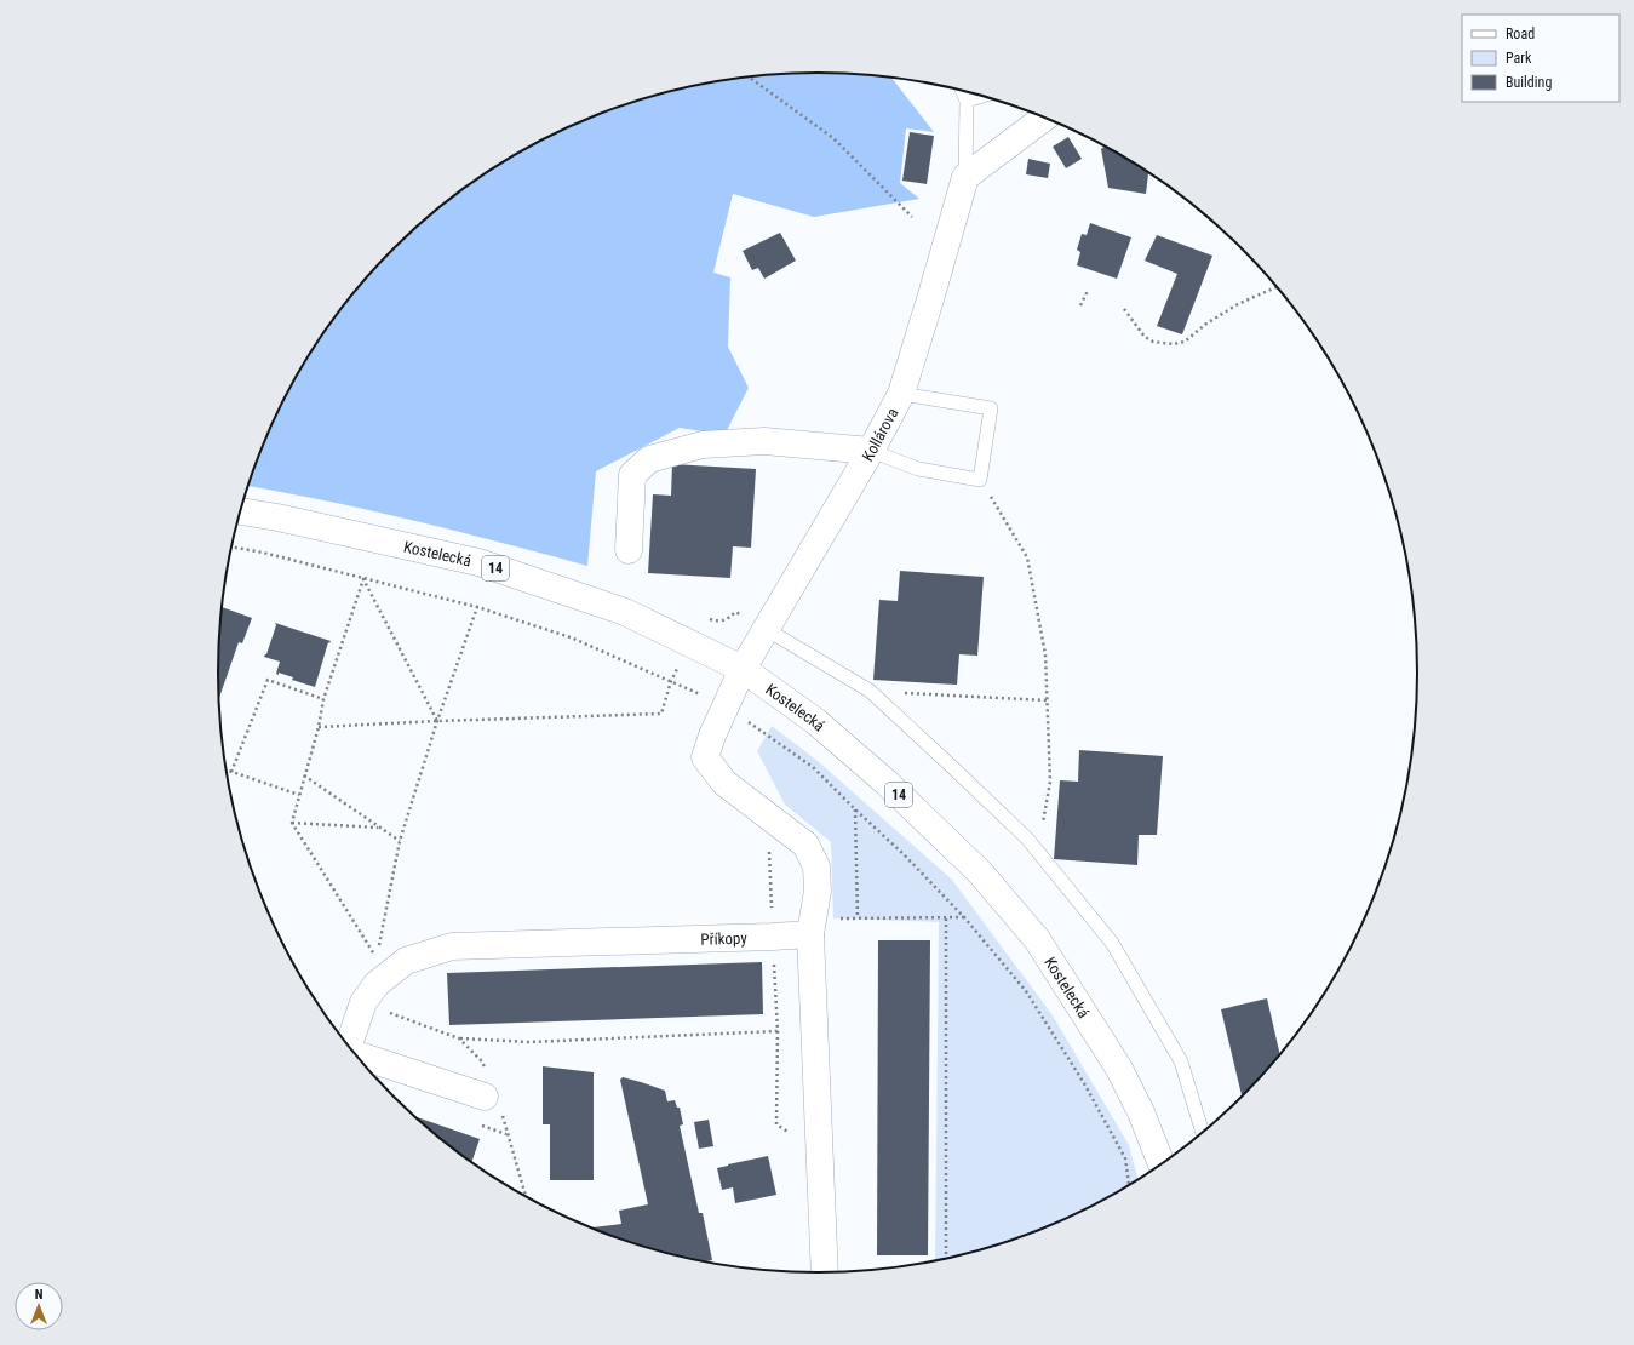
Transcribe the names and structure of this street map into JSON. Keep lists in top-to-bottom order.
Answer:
{
  "streets": {
    "street": [
      "Kollárova",
      "Kostelecká",
      "14",
      "Příkopy"
    ]
  },
  "crossings": [
    ["Kollárova", "Kostelecká"]
  ],
  "legend": ["Road", "Park", "Building"],
  "north": "top"
}
